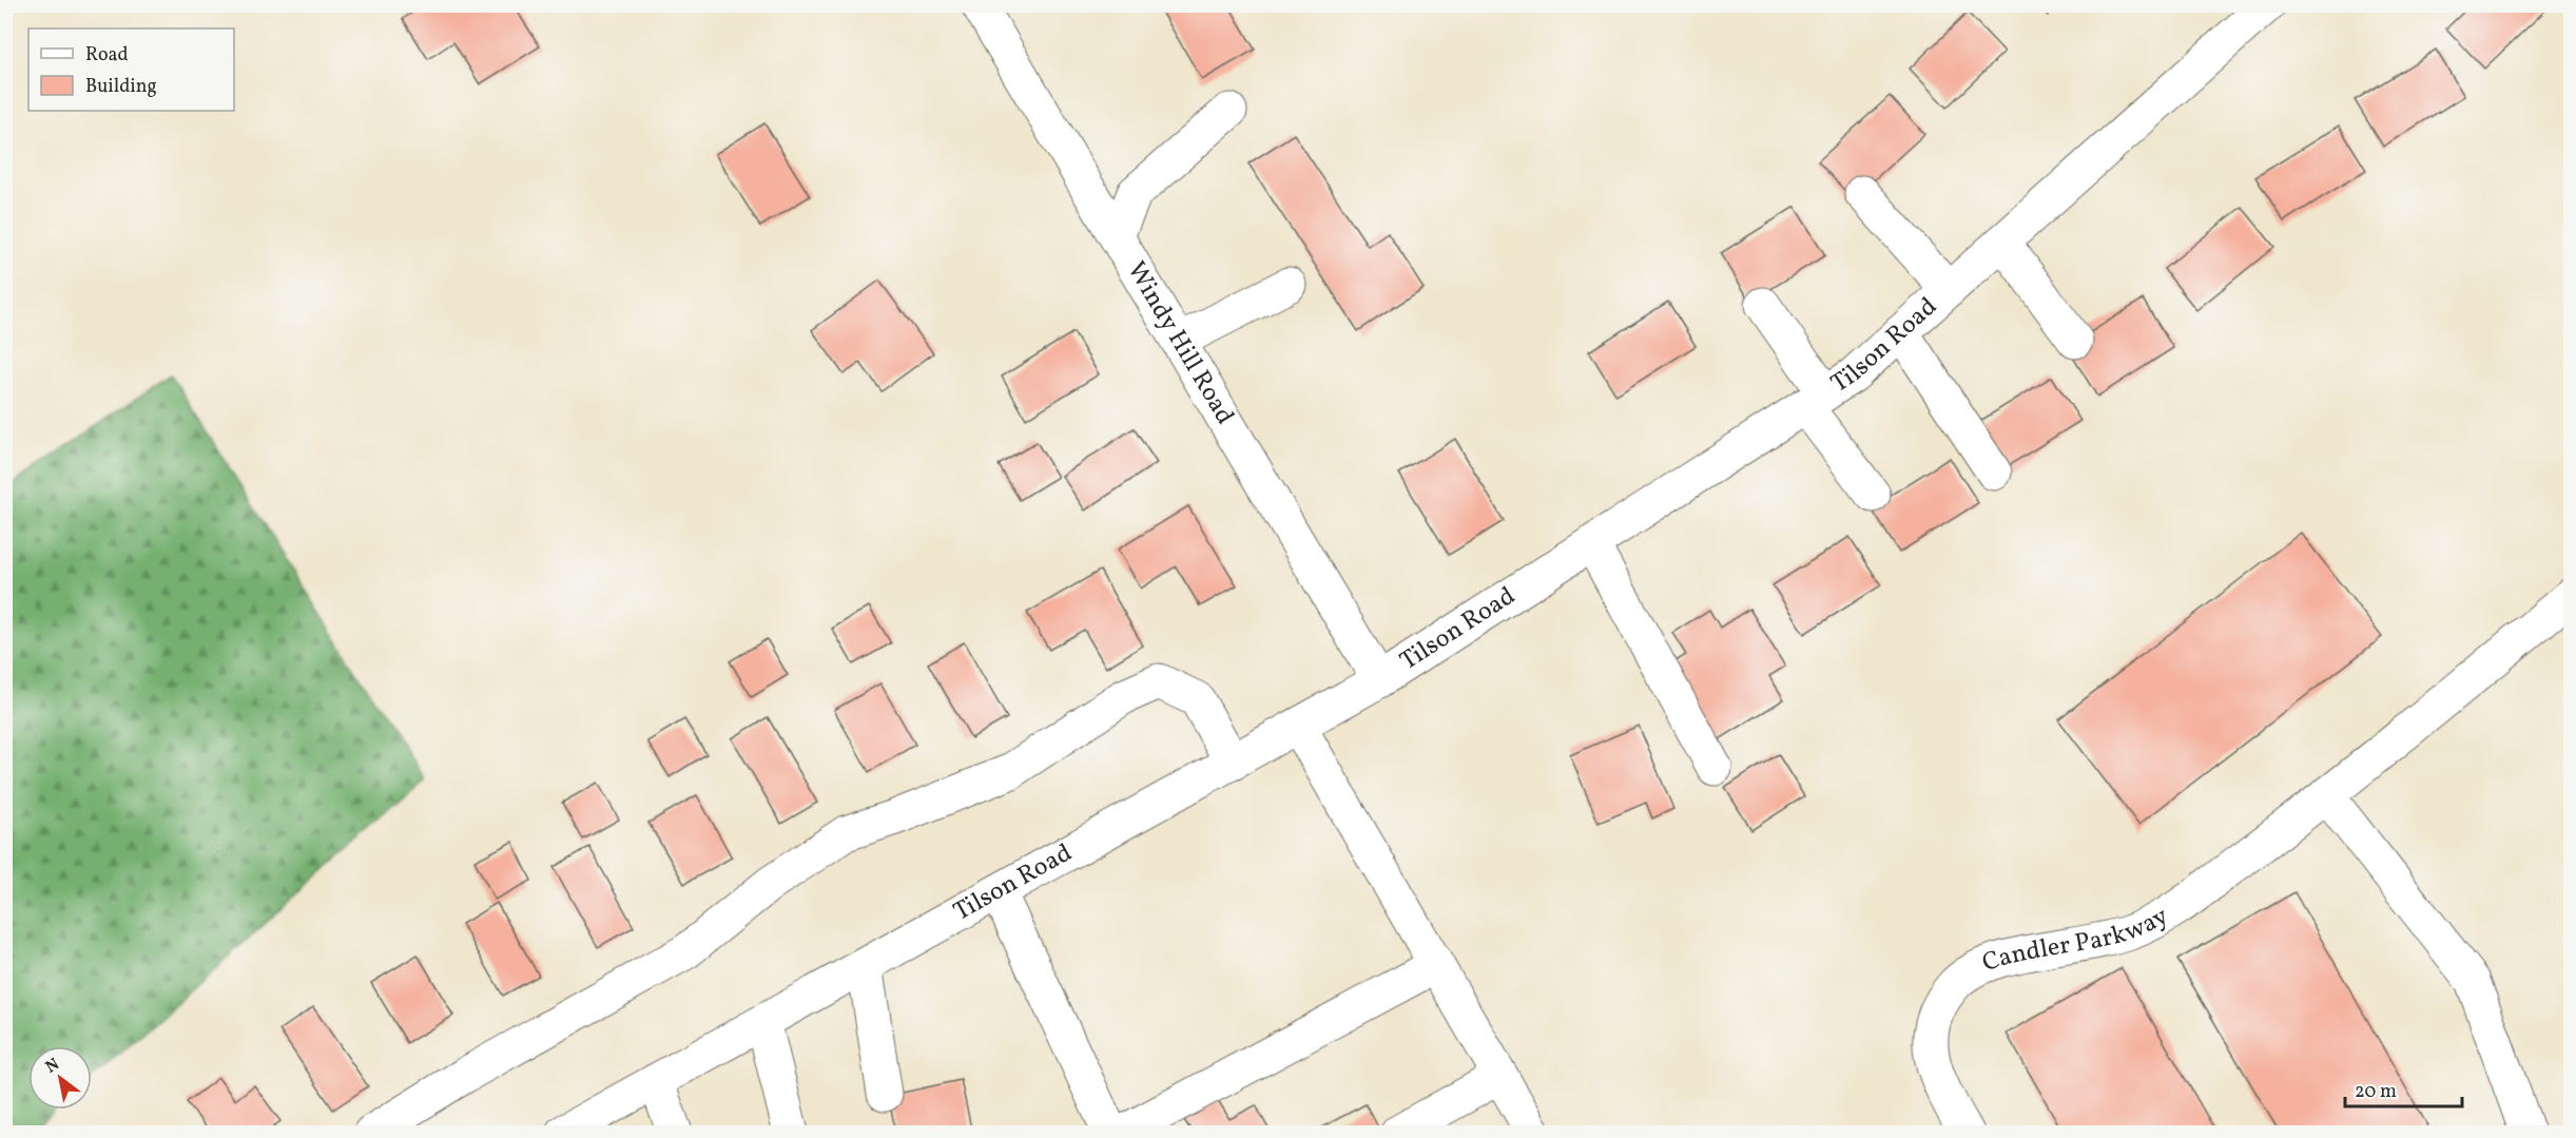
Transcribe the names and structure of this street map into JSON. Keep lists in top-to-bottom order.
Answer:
{
  "streets": {
    "street": ["Windy Hill Road", "Tilson Road", "Candler Parkway"]
  },
  "crossings": [
    ["Windy Hill Road", "Tilson Road"]
  ],
  "legend": ["Road", "Building"],
  "scale_bar": "20 m",
  "north": "top left"
}
